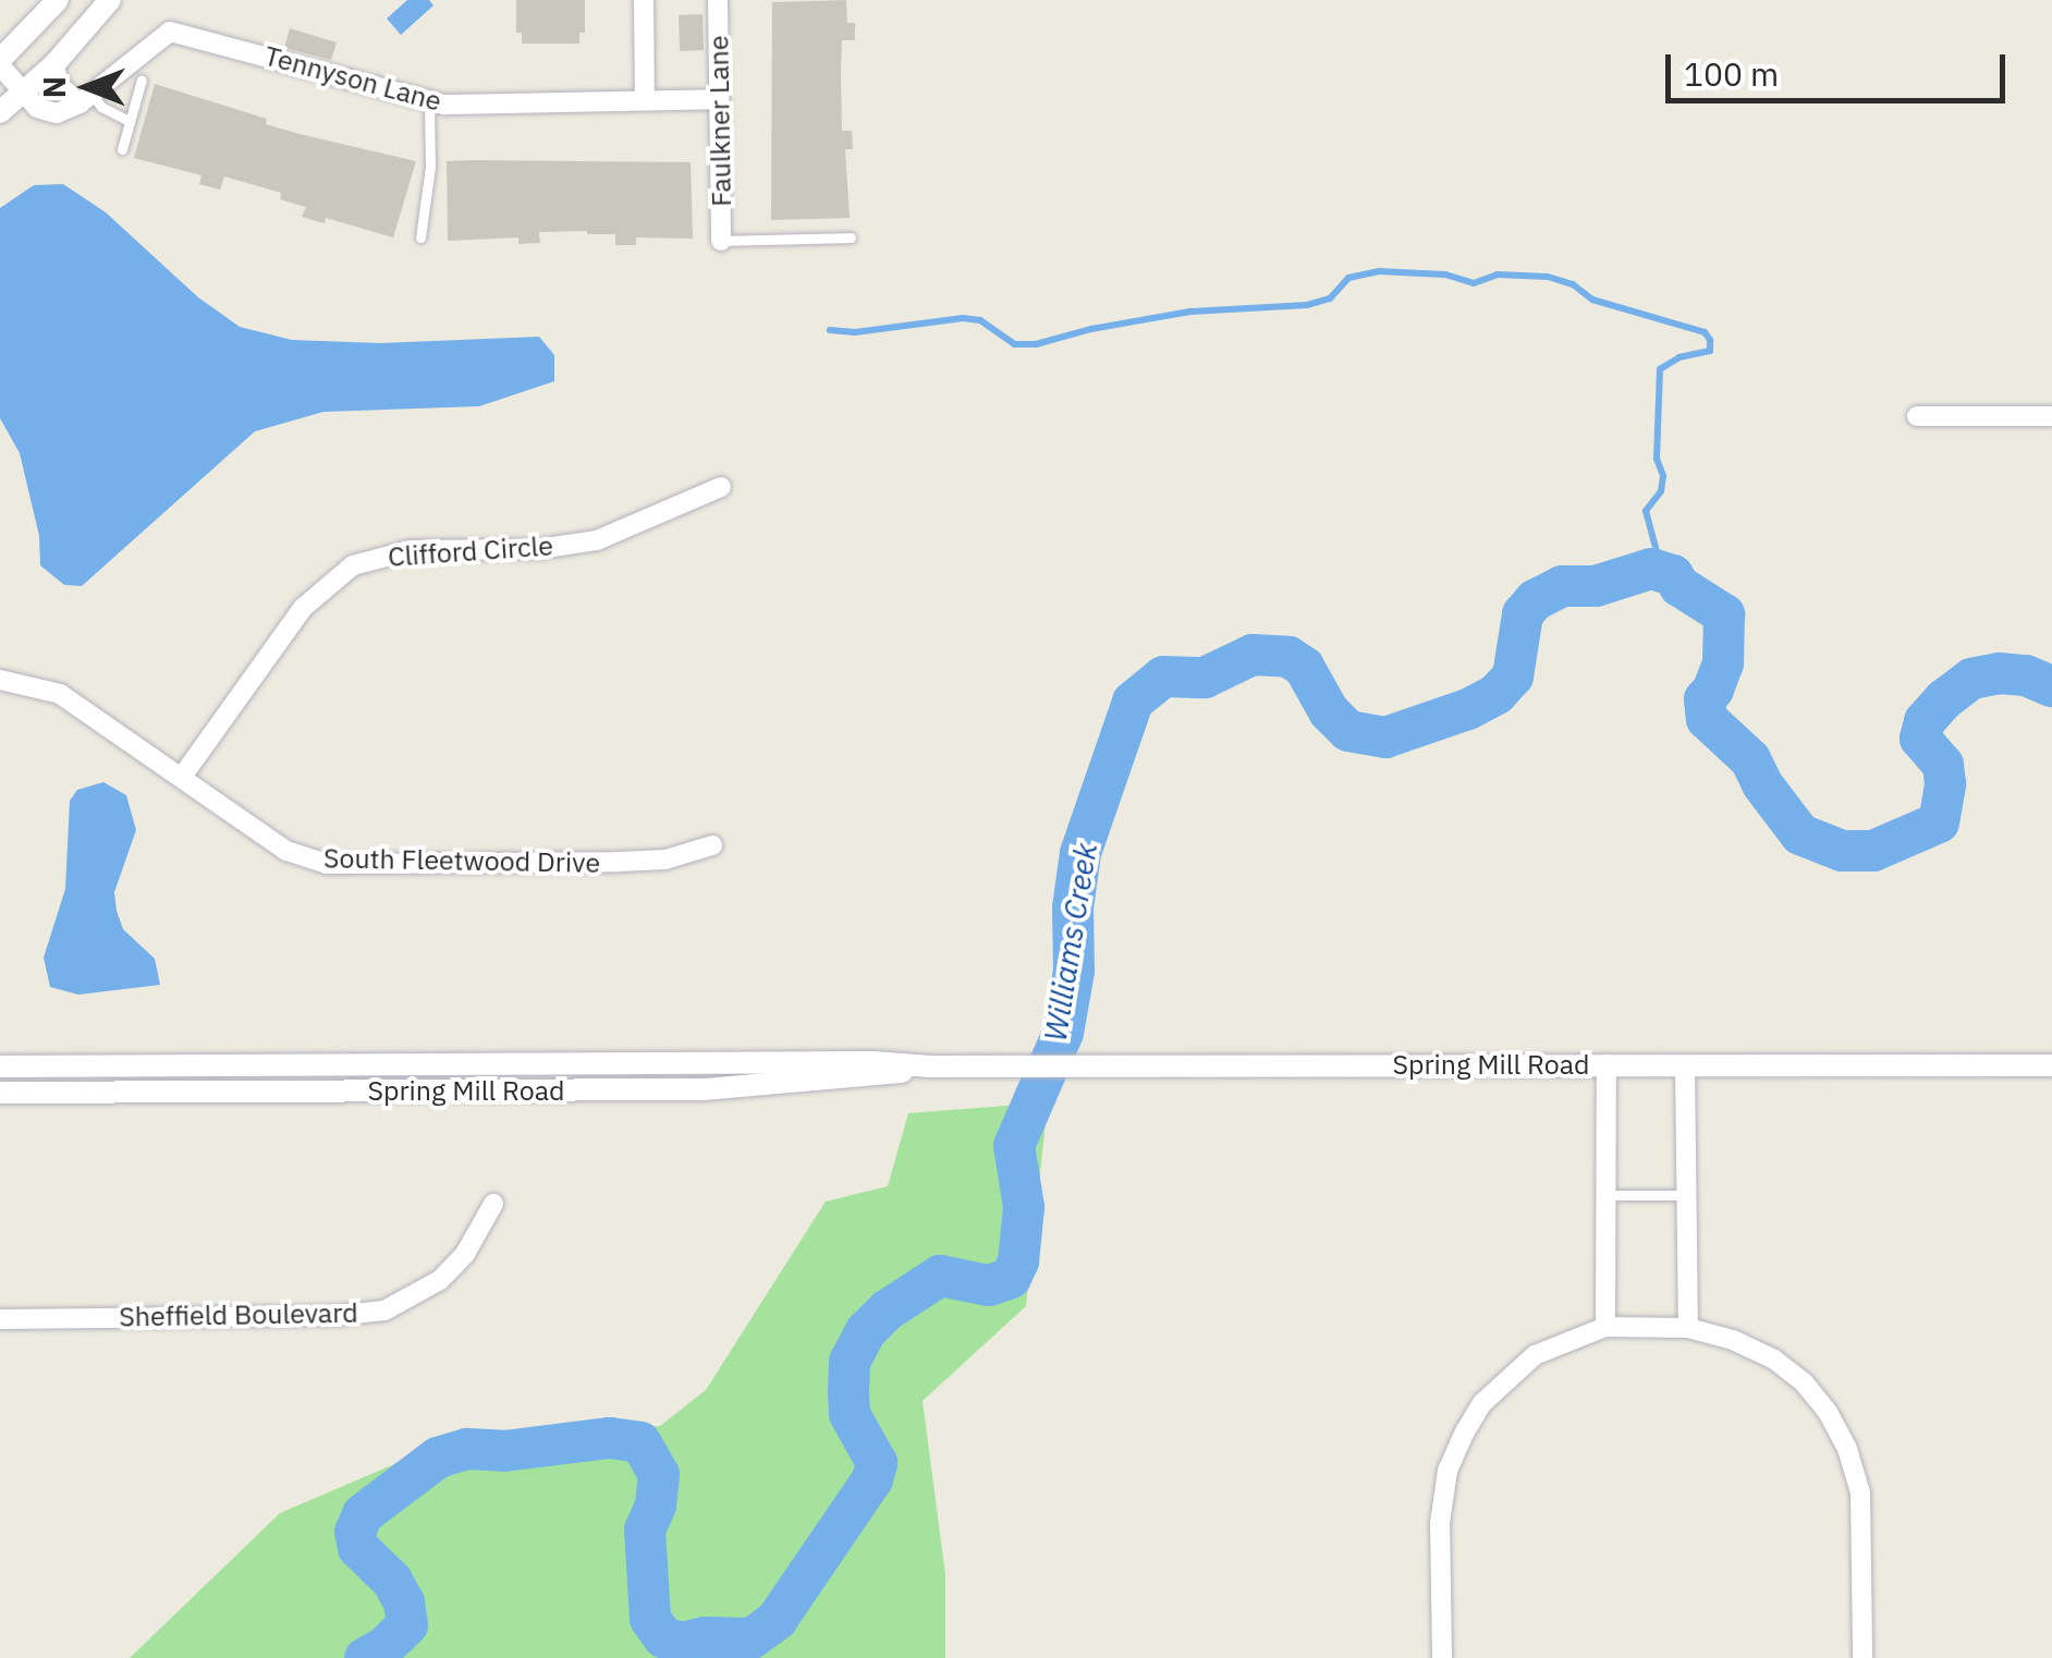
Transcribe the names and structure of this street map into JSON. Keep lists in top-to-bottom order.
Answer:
{
  "streets": {
    "street": [
      "Tennyson Lane",
      "Faulkner Lane",
      "Clifford Circle",
      "South Fleetwood Drive",
      "Spring Mill Road",
      "Sheffield Boulevard"
    ]
  },
  "crossings": [
    ["Tennyson Lane", "Faulkner Lane"],
    ["Clifford Circle", "South Fleetwood Drive"]
  ],
  "water": ["Williams Creek"],
  "scale_bar": "100 m",
  "north": "left"
}
